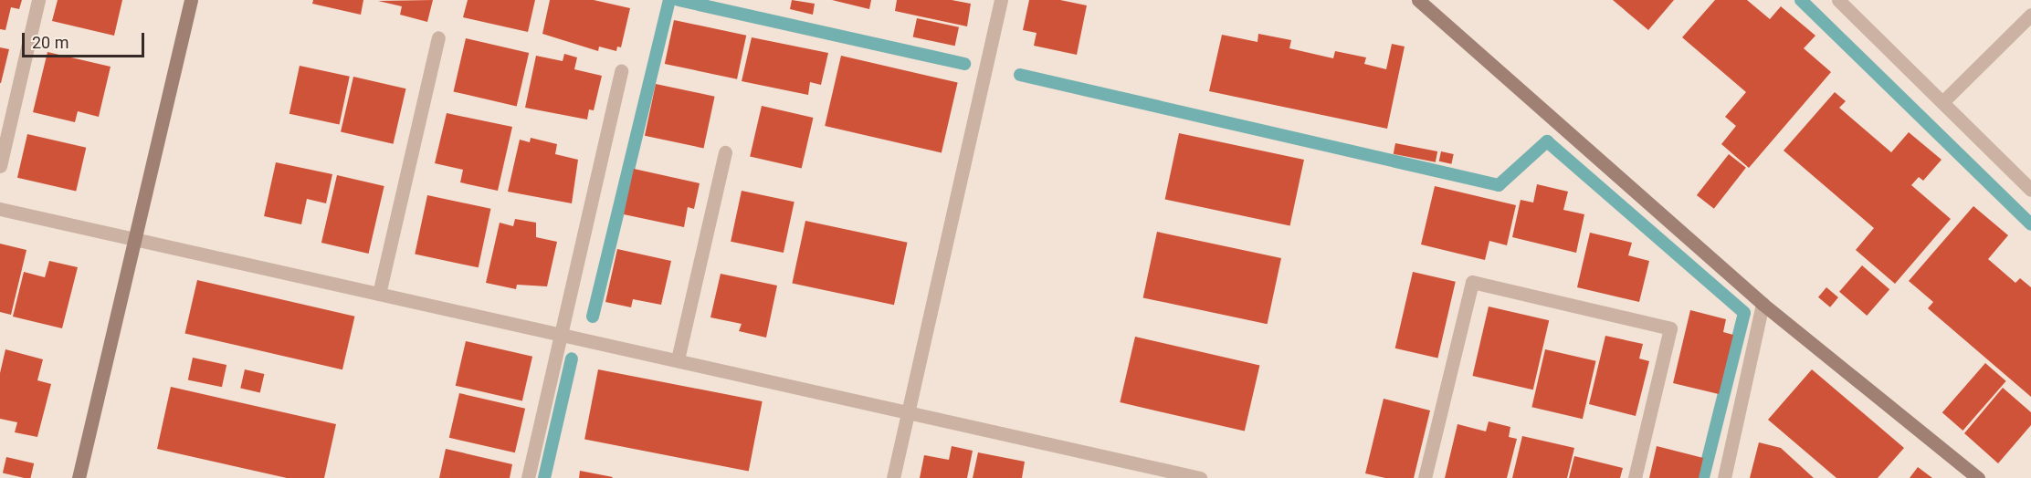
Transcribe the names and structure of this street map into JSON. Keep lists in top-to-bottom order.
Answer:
{
  "scale_bar": "20 m"
}
